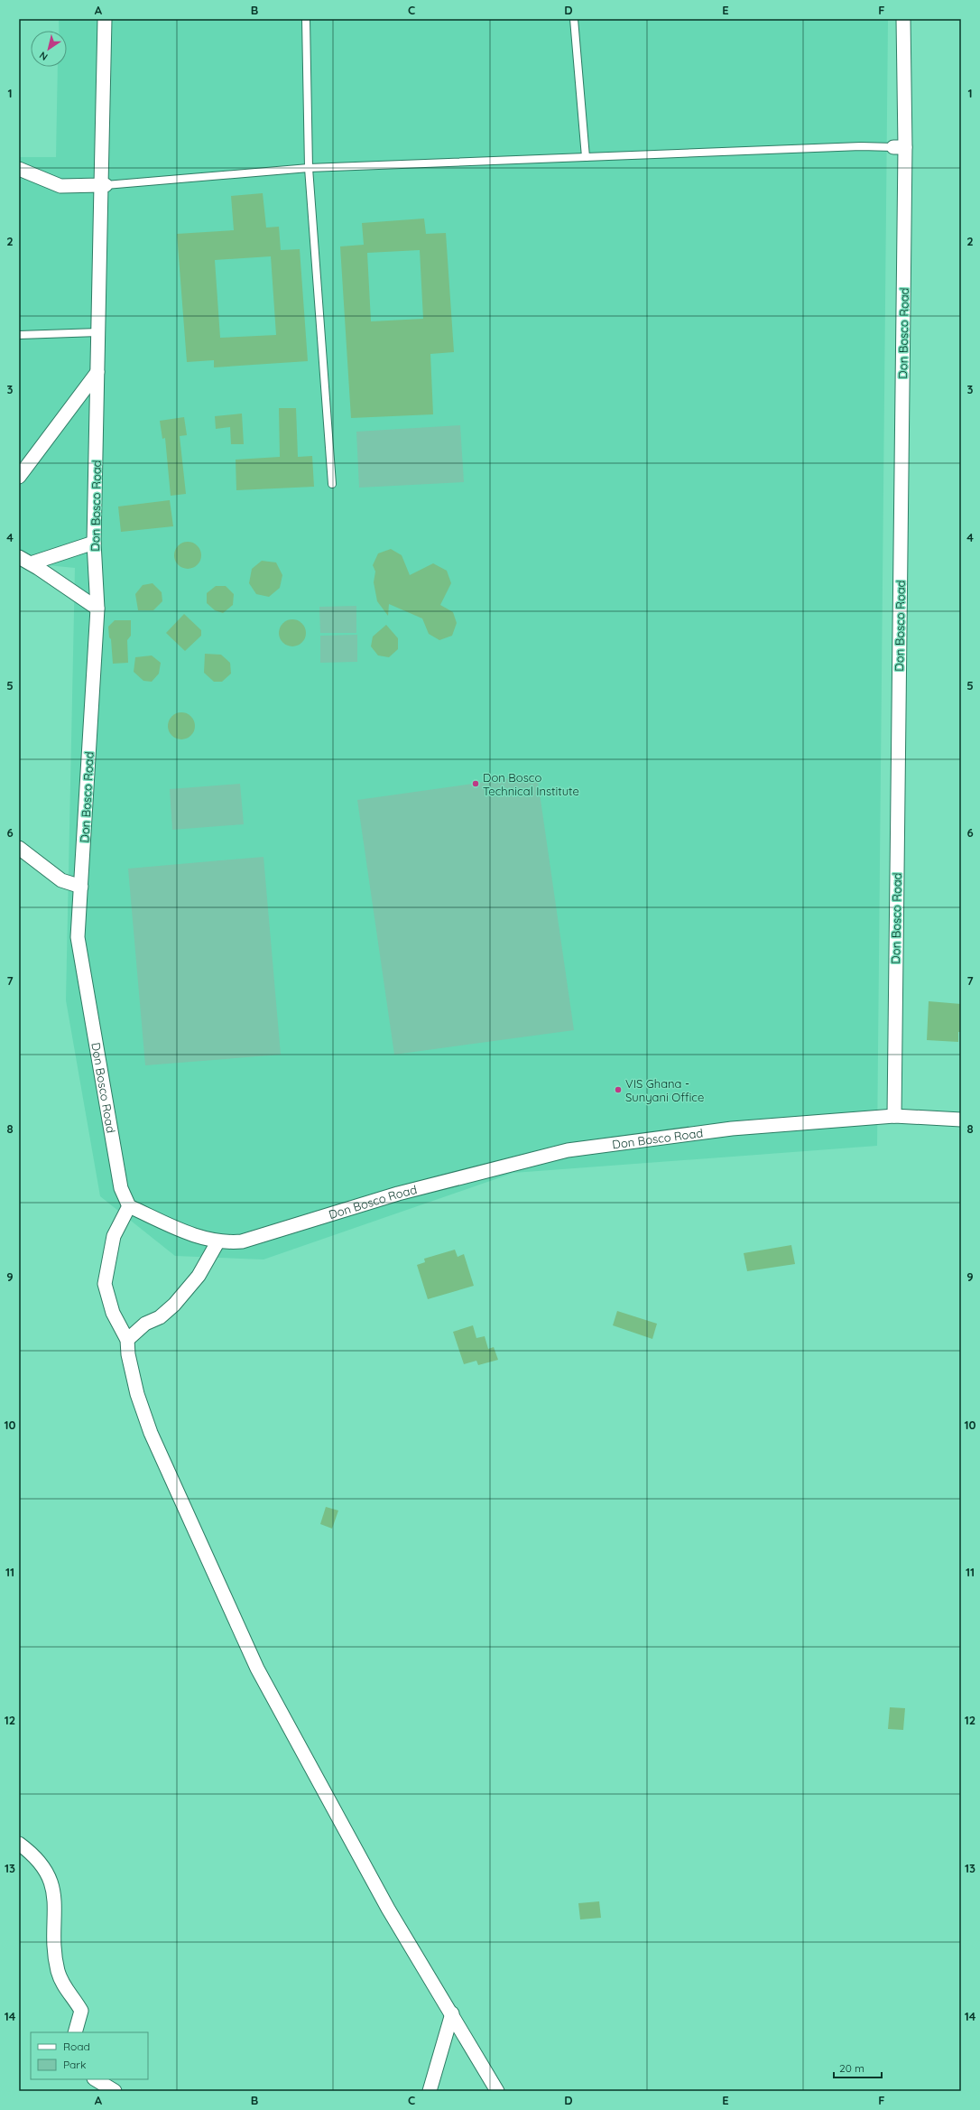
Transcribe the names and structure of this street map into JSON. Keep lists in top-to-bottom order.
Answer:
{
  "streets": {
    "street": ["Don Bosco Road"]
  },
  "places": ["Don Bosco Technical Institute", "VIS Ghana - Sunyani Office"],
  "legend": ["Road", "Park"],
  "scale_bar": "20 m",
  "north": "bottom left",
  "grid": {
    "columns": [
      "A",
      "B",
      "C",
      "D",
      "E",
      "F"
    ],
    "rows": [
      "1",
      "2",
      "3",
      "4",
      "5",
      "6",
      "7",
      "8",
      "9",
      "10",
      "11",
      "12",
      "13",
      "14"
    ]
  }
}
